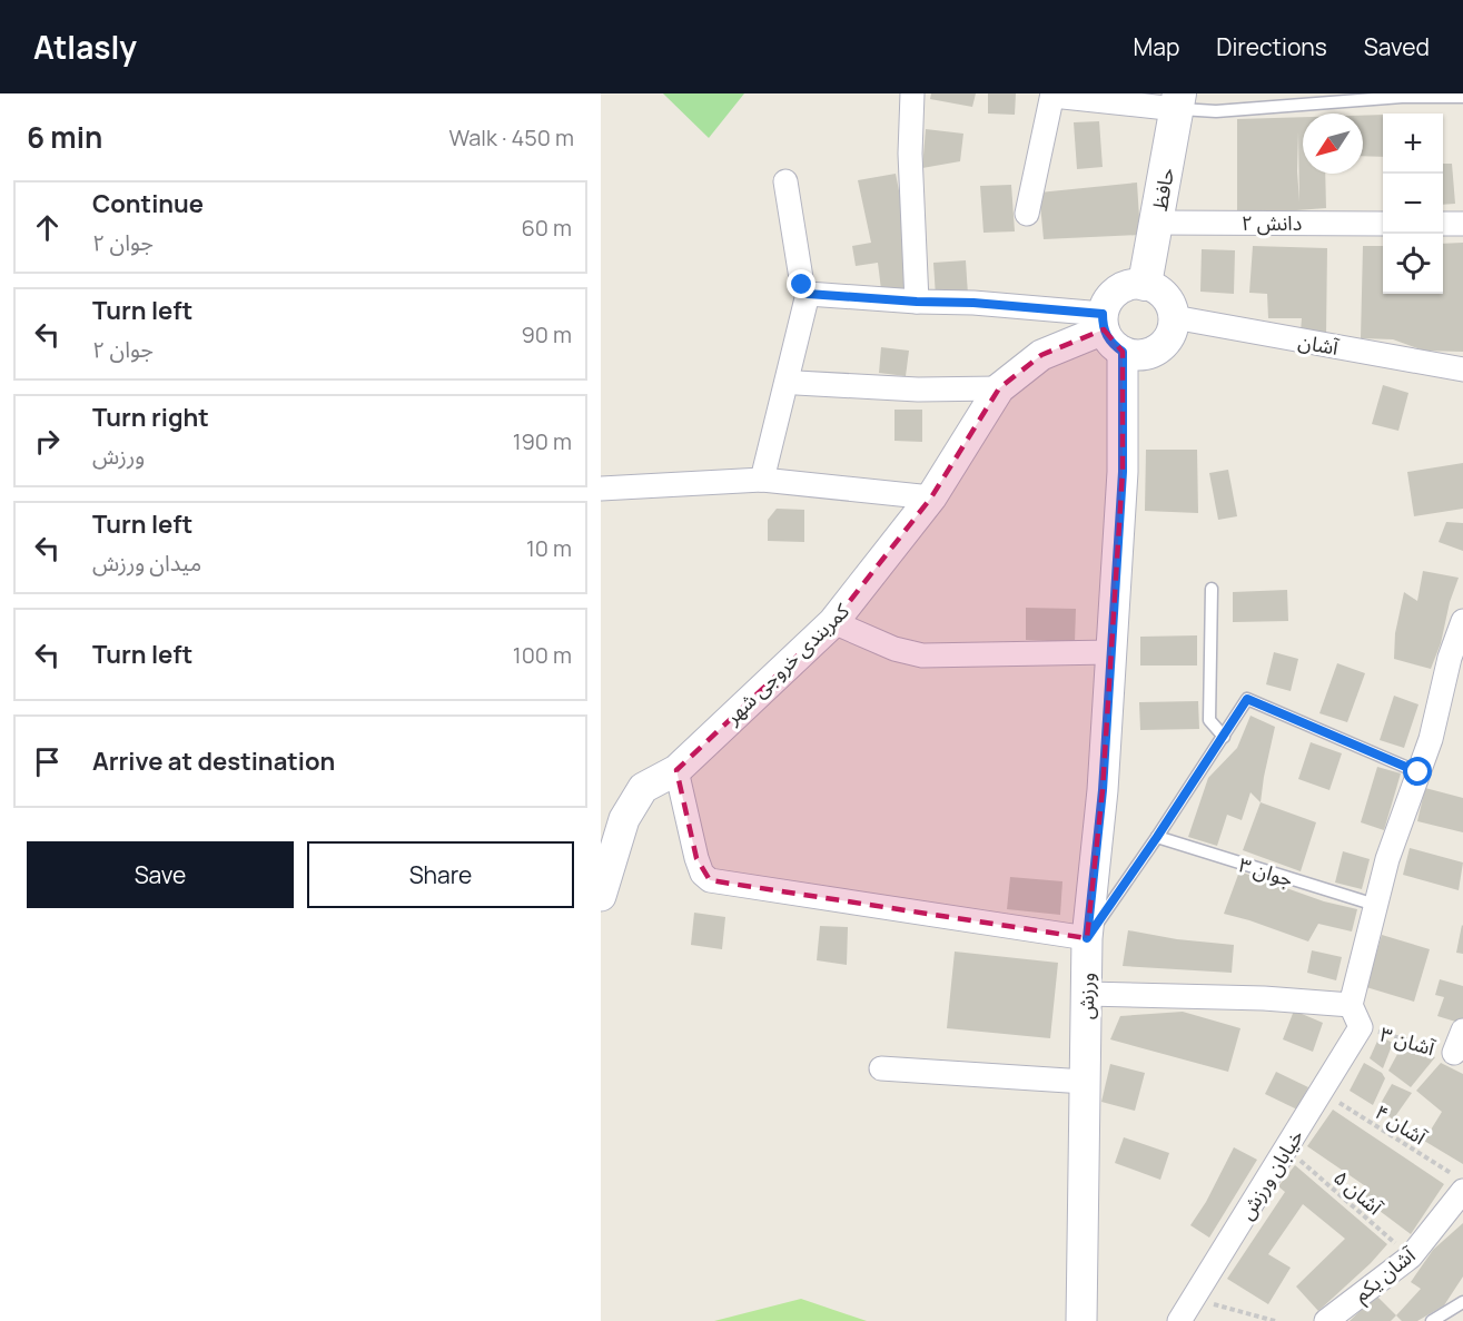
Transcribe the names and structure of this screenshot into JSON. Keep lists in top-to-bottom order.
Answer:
{
  "streets": {
    "main road": ["حافظ"],
    "street": [
      "دانش ۲",
      "آشان",
      "کمربندی خروجی شهر",
      "ورزش",
      "آشان ۳",
      "خیابان ورزش",
      "آشان یکم"
    ],
    "lane": ["جوان ۳"],
    "path": ["آشان ۴", "آشان ۵"]
  },
  "crossings": [
    ["حافظ", "دانش ۲"],
    ["حافظ", "آشان"],
    ["حافظ", "کمربندی خروجی شهر"],
    ["حافظ", "ورزش"],
    ["آشان", "کمربندی خروجی شهر"],
    ["آشان", "ورزش"],
    ["کمربندی خروجی شهر", "ورزش"],
    ["آشان ۳", "خیابان ورزش"],
    ["آشان ۴", "خیابان ورزش"],
    ["آشان ۴", "آشان یکم"],
    ["خیابان ورزش", "آشان ۵"],
    ["آشان ۵", "آشان یکم"]
  ],
  "north": "bottom left",
  "page": {
    "header": "Atlasly",
    "nav": ["Map", "Directions", "Saved"],
    "heading": ["6 min", "Walk · 450 m"],
    "map_buttons": ["+", "−"],
    "list": [
      ["Continue", "جوان ۲", "60 m"],
      ["Turn left", "جوان ۲", "90 m"],
      ["Turn right", "ورزش", "190 m"],
      ["Turn left", "میدان ورزش", "10 m"],
      ["Turn left", "100 m"],
      "Arrive at destination"
    ],
    "buttons": ["Save", "Share"]
  }
}
